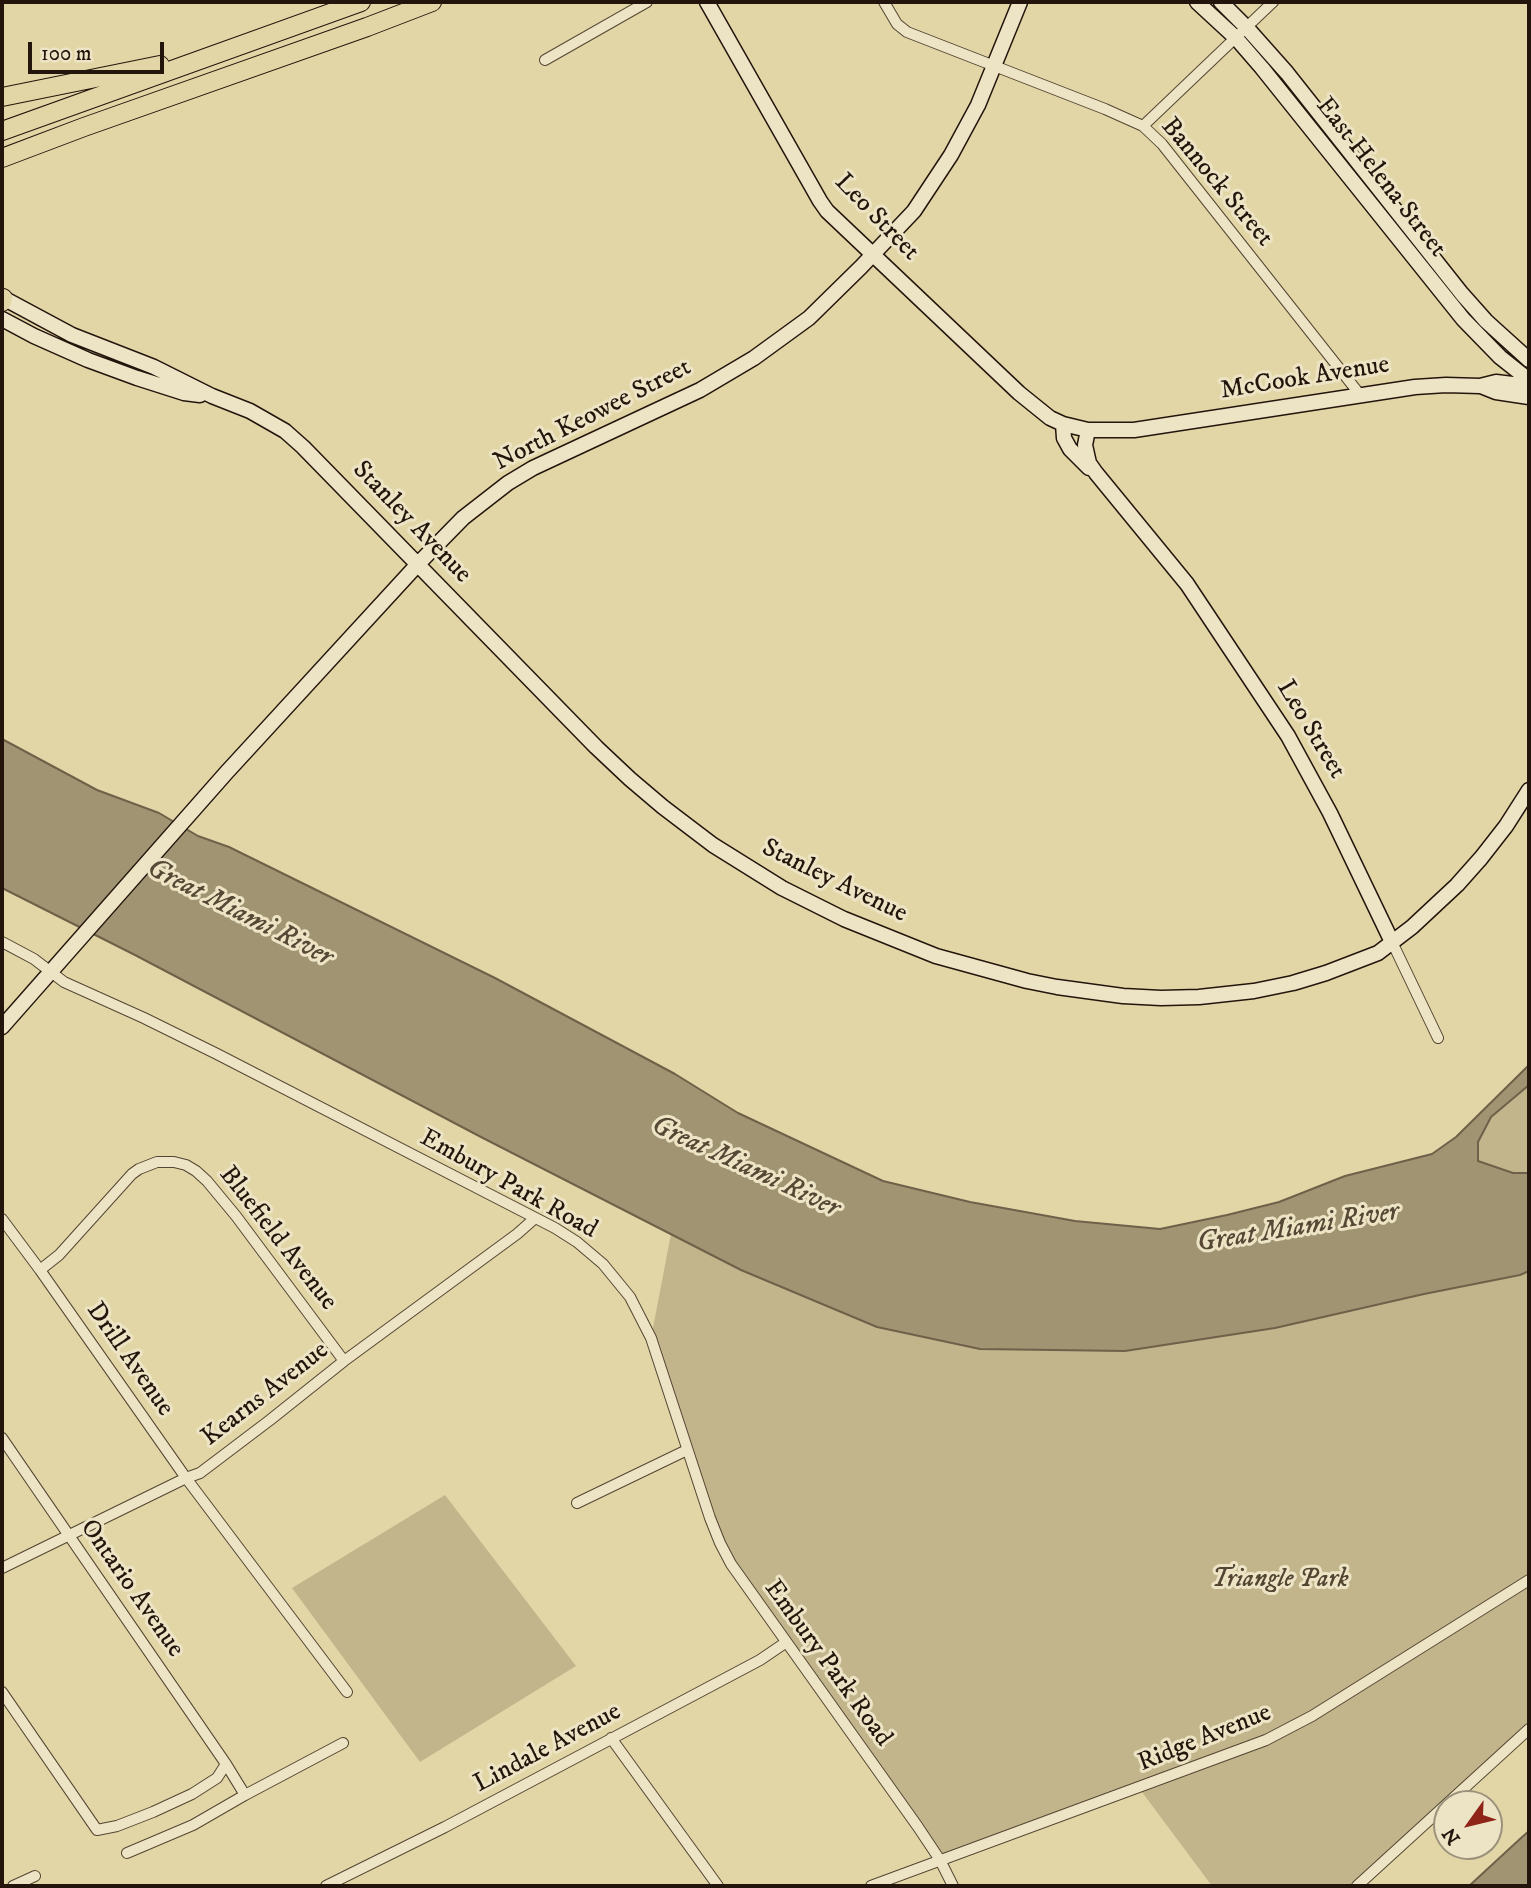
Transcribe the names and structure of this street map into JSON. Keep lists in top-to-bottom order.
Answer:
{
  "streets": {
    "street": [
      "East Helena Street",
      "Bannock Street",
      "Leo Street",
      "McCook Avenue",
      "North Keowee Street",
      "Stanley Avenue",
      "Embury Park Road",
      "Bluefield Avenue",
      "Drill Avenue",
      "Kearns Avenue",
      "Ontario Avenue",
      "Ridge Avenue",
      "Lindale Avenue"
    ]
  },
  "crossings": [
    ["Bannock Street", "McCook Avenue"],
    ["Bannock Street", "North Keowee Street"],
    ["Leo Street", "McCook Avenue"],
    ["Leo Street", "North Keowee Street"],
    ["Leo Street", "Stanley Avenue"],
    ["North Keowee Street", "Stanley Avenue"],
    ["North Keowee Street", "Embury Park Road"],
    ["Embury Park Road", "Kearns Avenue"],
    ["Embury Park Road", "Ridge Avenue"],
    ["Embury Park Road", "Lindale Avenue"],
    ["Bluefield Avenue", "Drill Avenue"],
    ["Bluefield Avenue", "Kearns Avenue"],
    ["Drill Avenue", "Kearns Avenue"],
    ["Kearns Avenue", "Ontario Avenue"]
  ],
  "water": ["Great Miami River"],
  "parks": ["Triangle Park"],
  "scale_bar": "100 m",
  "north": "bottom left"
}
